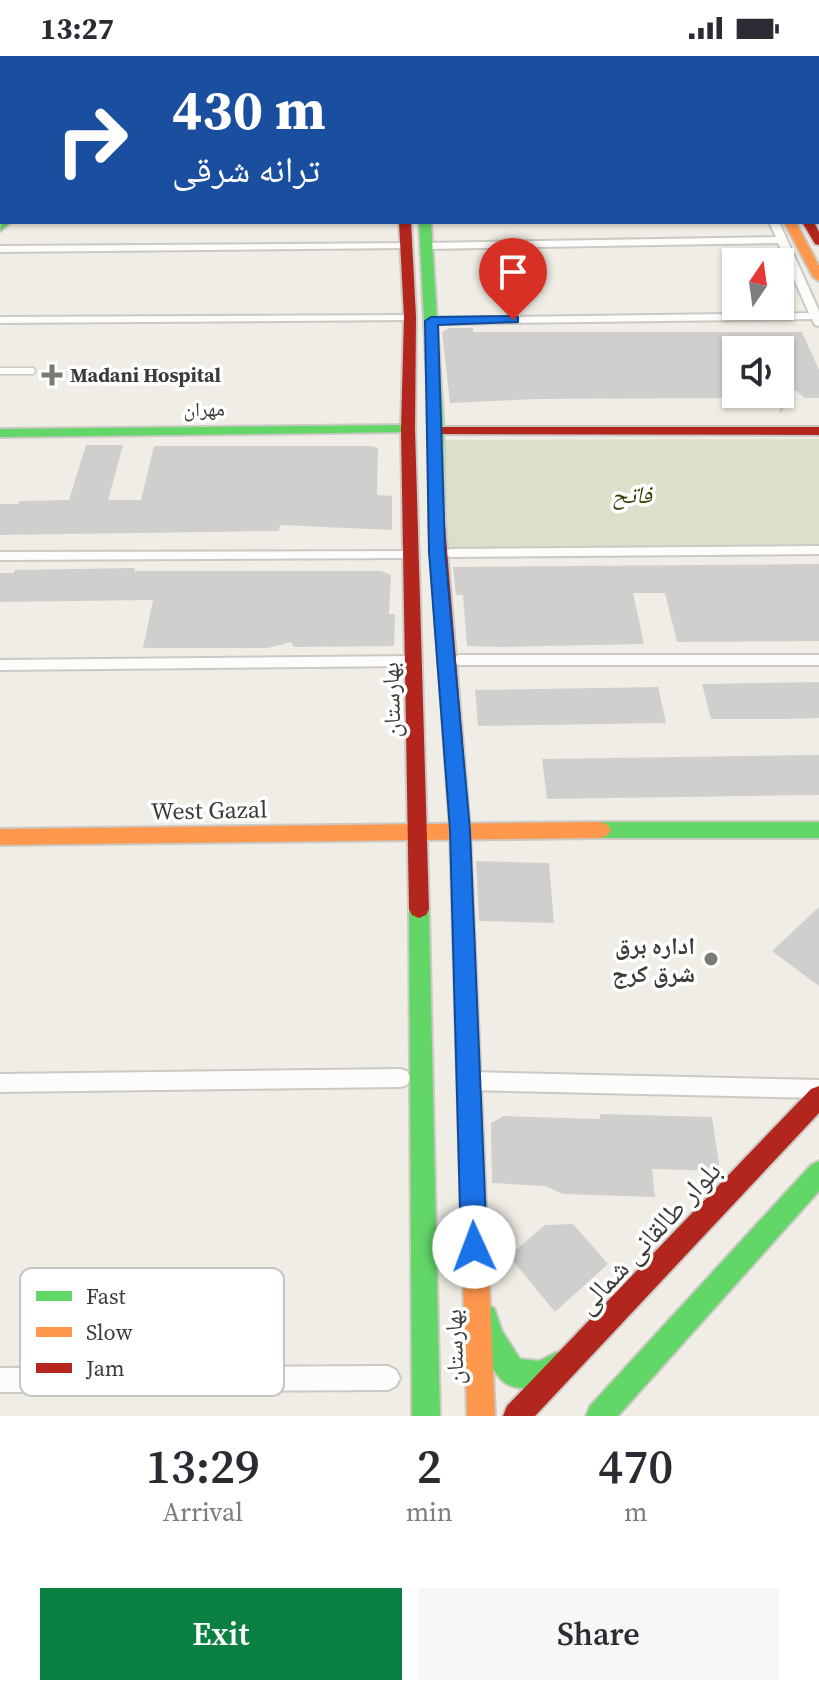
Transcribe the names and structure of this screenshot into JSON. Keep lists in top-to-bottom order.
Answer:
{
  "streets": {
    "main road": [
      "مهران",
      "بهارستان",
      "West Gazal",
      "بلوار طالقانی شمالی"
    ]
  },
  "crossings": [
    ["مهران", "بهارستان"],
    ["بهارستان", "West Gazal"]
  ],
  "parks": ["فاتح"],
  "places": {
    "health": ["Madani Hospital"],
    "other": ["اداره برق شرق کرج"]
  },
  "legend": ["Fast", "Slow", "Jam"],
  "north": "top",
  "page": {
    "status": "13:27",
    "turn": ["430 m", "ترانه شرقی"],
    "eta": [
      "13:29",
      "Arrival",
      "2",
      "min",
      "470",
      "m"
    ],
    "buttons": ["Exit", "Share"]
  }
}
